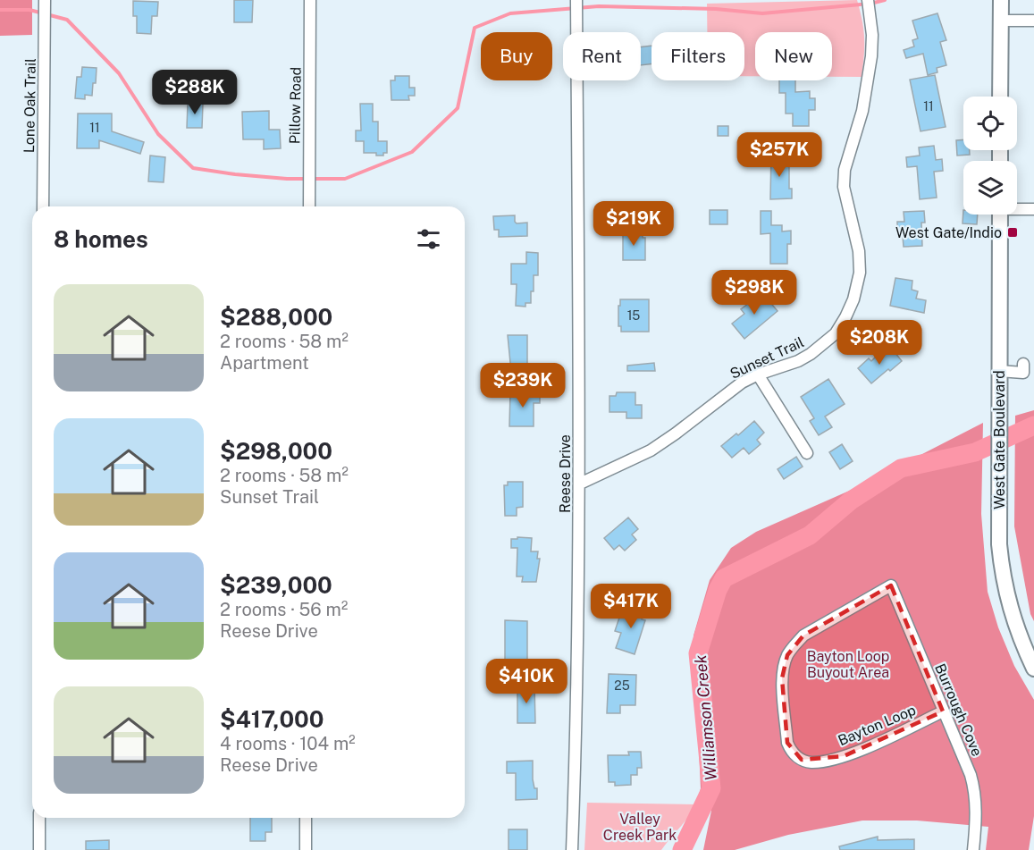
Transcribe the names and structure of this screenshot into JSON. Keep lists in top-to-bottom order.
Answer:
{
  "streets": {
    "main road": ["West Gate Boulevard"],
    "street": [
      "Lone Oak Trail",
      "Pillow Road",
      "Sunset Trail",
      "Reese Drive",
      "Burrough Cove",
      "Bayton Loop"
    ]
  },
  "crossings": [
    ["Sunset Trail", "Reese Drive"],
    ["Burrough Cove", "Bayton Loop"]
  ],
  "water": ["Williamson Creek"],
  "parks": ["Bayton Loop Buyout Area", "Valley Creek Park"],
  "places": {
    "transit": ["West Gate/Indio"]
  },
  "house_numbers": [
    "11",
    "11",
    "15",
    "25"
  ],
  "page": {
    "chip": [
      "Buy",
      "Rent",
      "Filters",
      "New"
    ],
    "price": [
      "$288K",
      "$257K",
      "$219K",
      "$298K",
      "$208K",
      "$239K",
      "$417K",
      "$410K"
    ],
    "heading": "8 homes",
    "list": [
      {
        "name": "$288,000",
        "note": "2 rooms · 58 m² · Apartment"
      },
      {
        "name": "$298,000",
        "note": "2 rooms · 58 m² · Sunset Trail"
      },
      {
        "name": "$239,000",
        "note": "2 rooms · 56 m² · Reese Drive"
      },
      {
        "name": "$417,000",
        "note": "4 rooms · 104 m² · Reese Drive"
      }
    ]
  }
}
